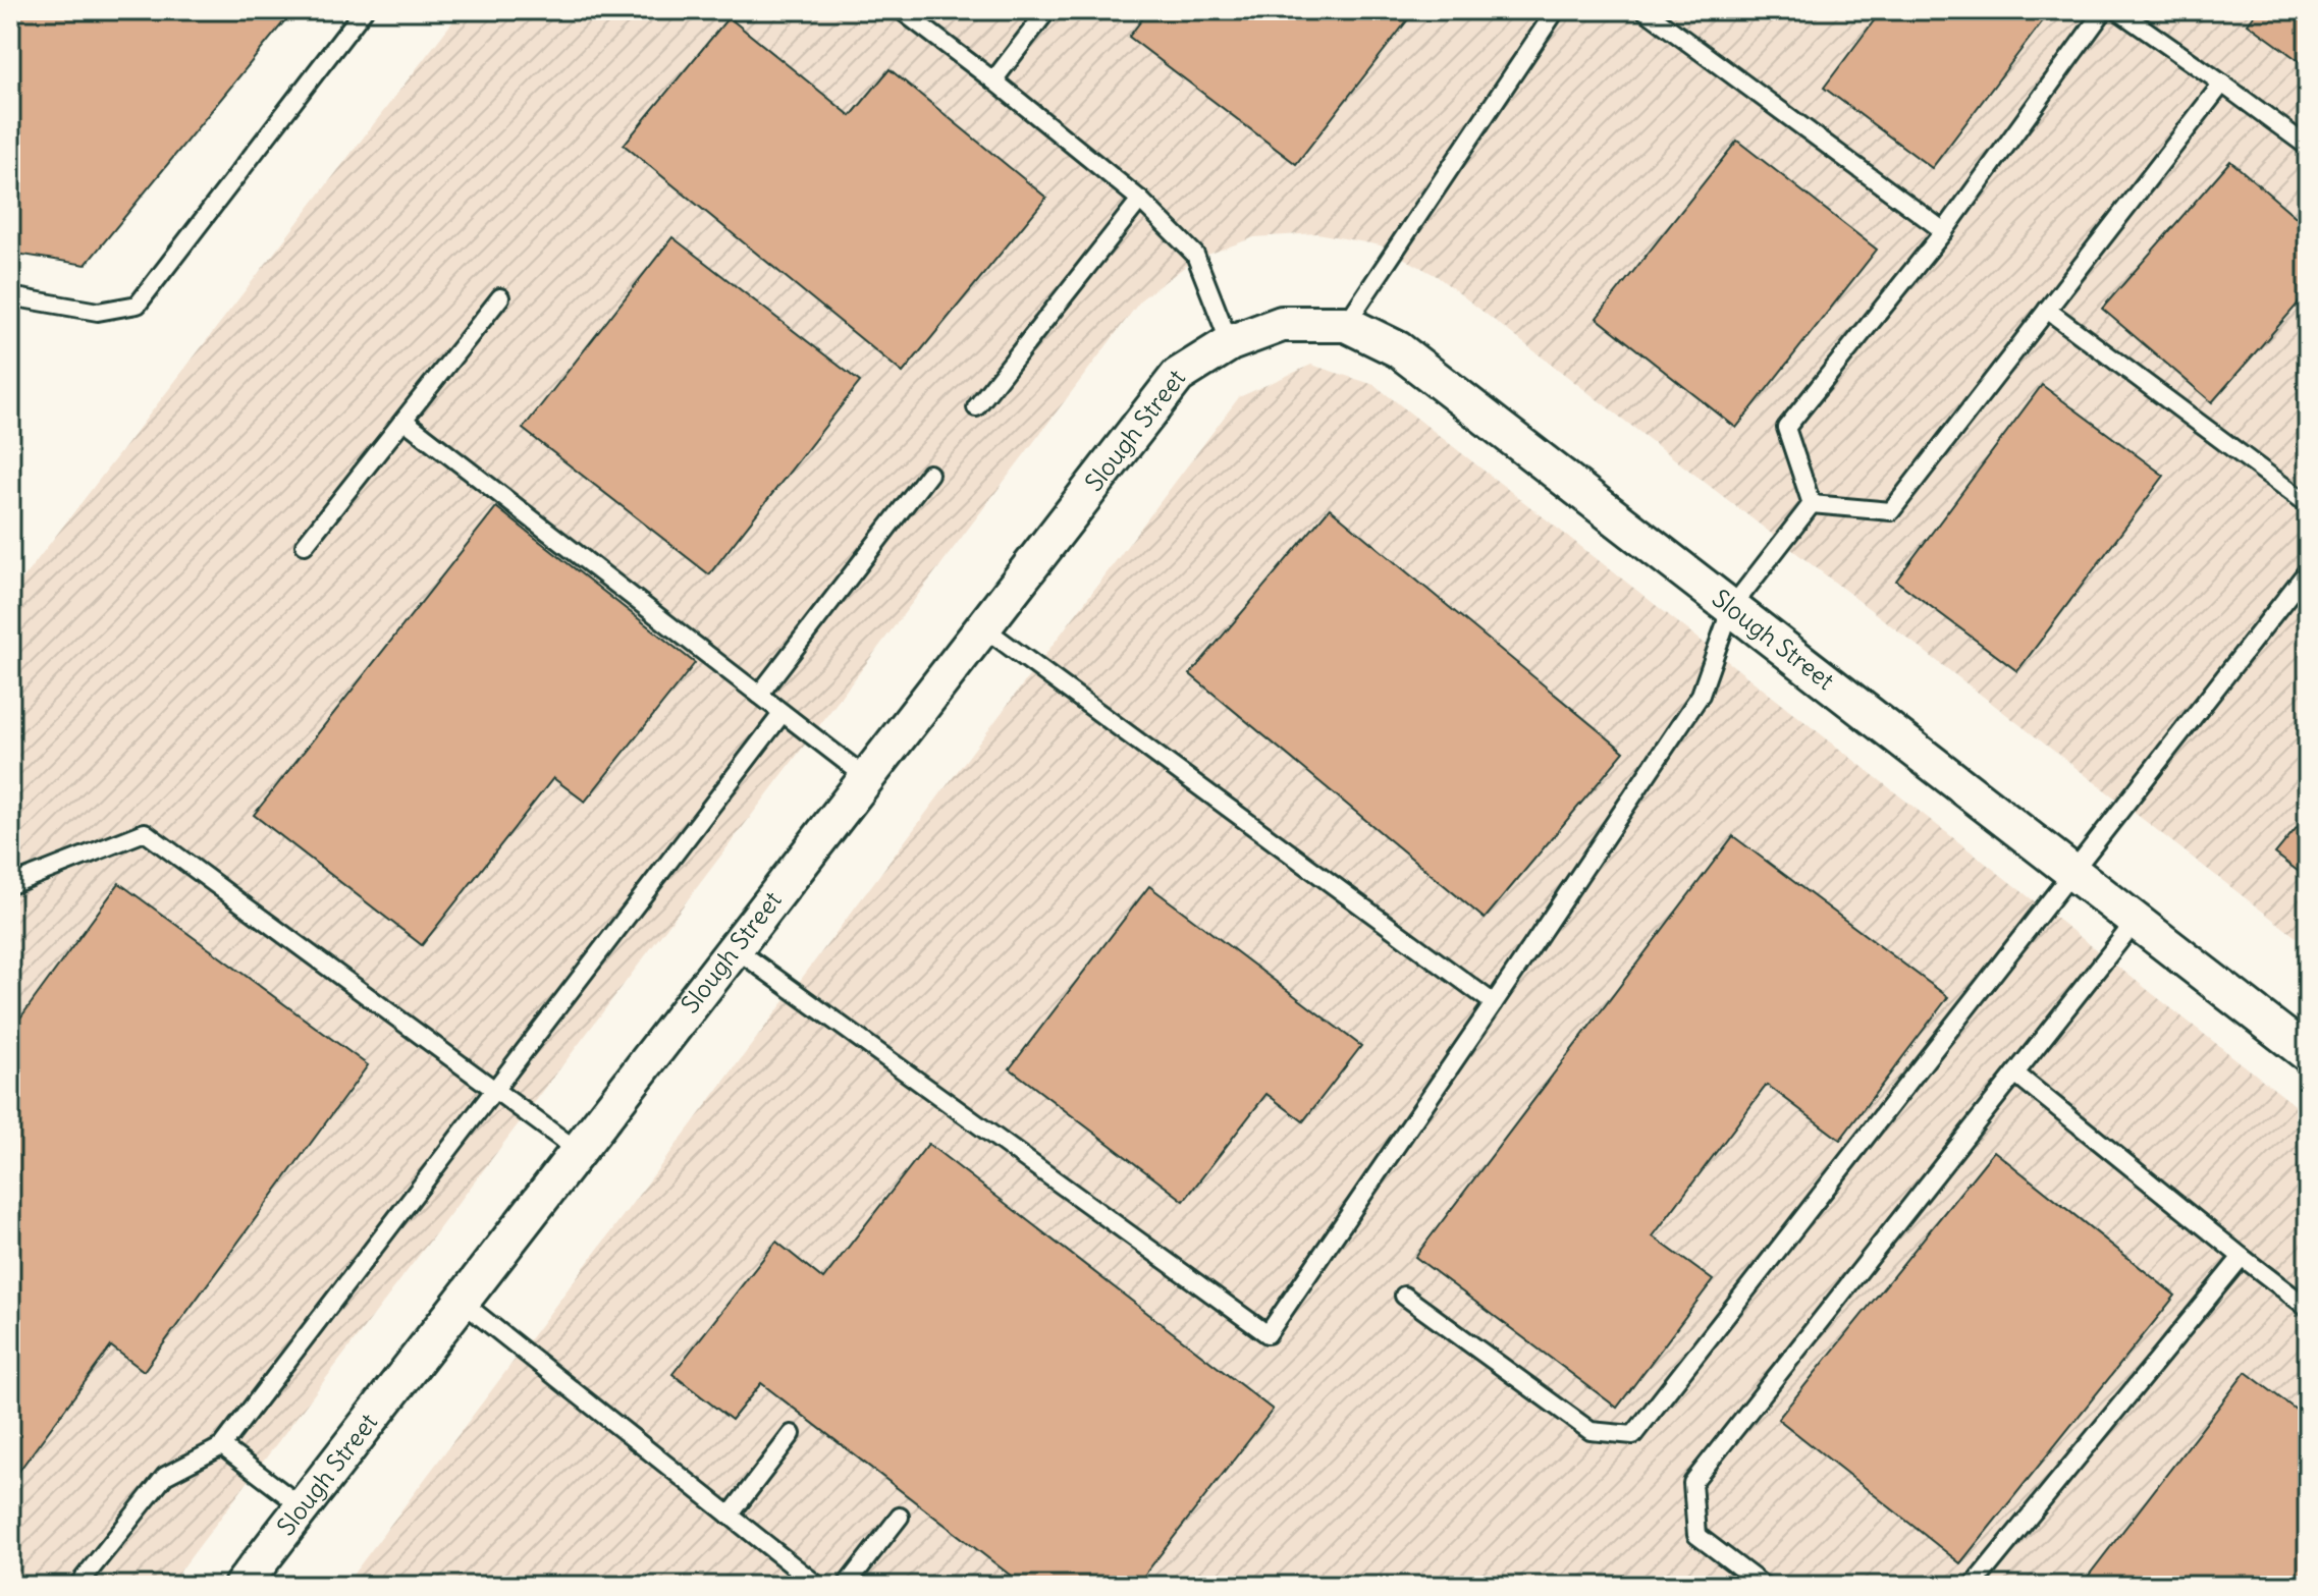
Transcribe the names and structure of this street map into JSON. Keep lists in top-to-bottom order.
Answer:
{
  "streets": {
    "street": ["Slough Street"]
  }
}
